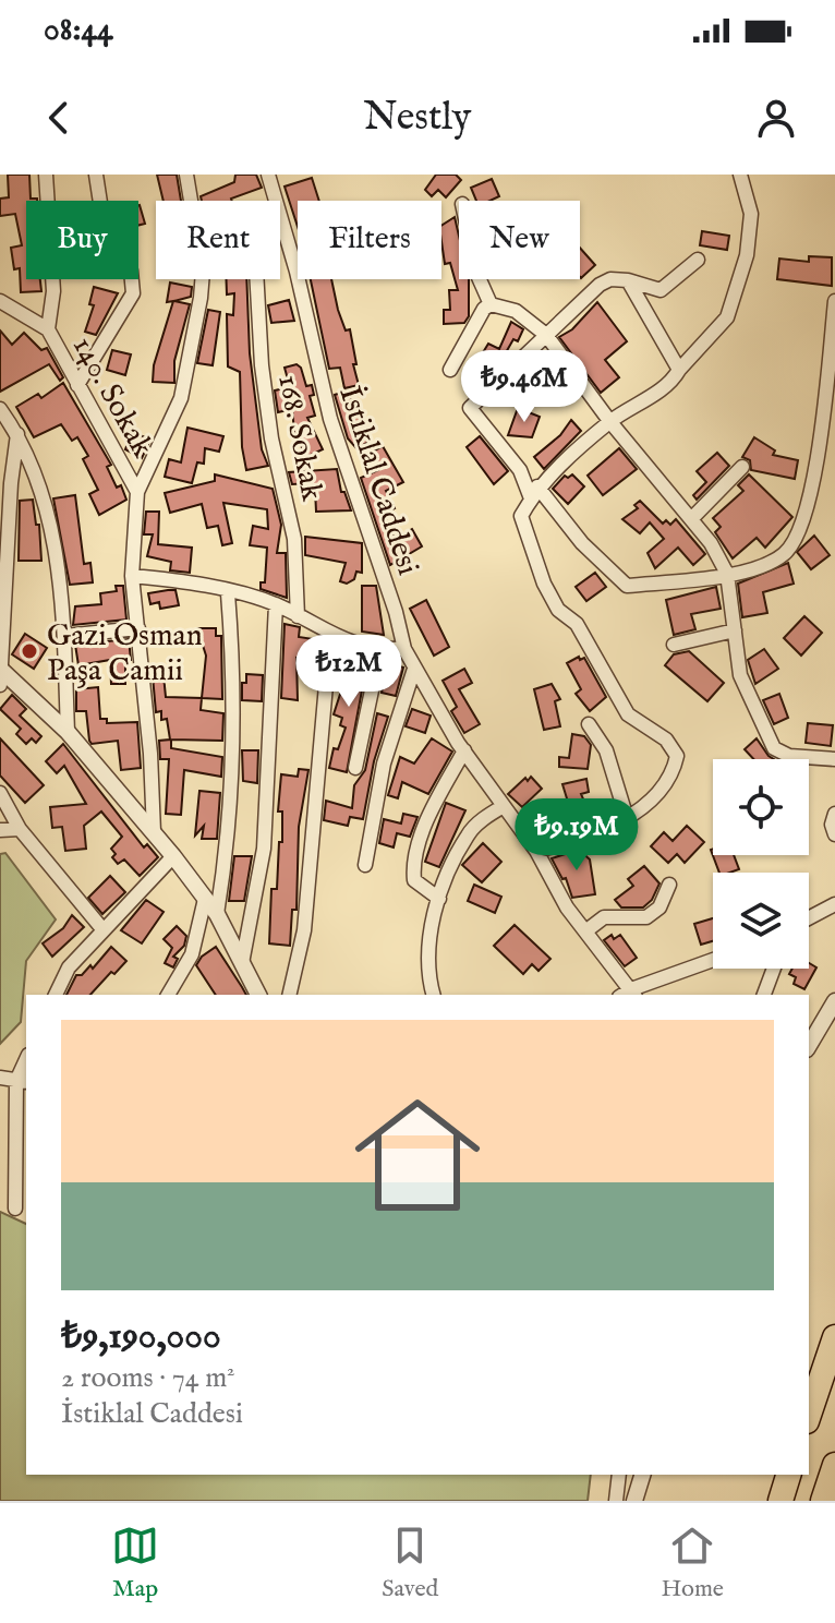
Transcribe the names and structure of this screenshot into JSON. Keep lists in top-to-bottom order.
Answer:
{
  "streets": {
    "street": ["140. Sokak", "168. Sokak", "İstiklal Caddesi"]
  },
  "places": ["Gazi Osman Paşa Camii"],
  "page": {
    "status": "08:44",
    "header": "Nestly",
    "chip": [
      "Buy",
      "Rent",
      "Filters",
      "New"
    ],
    "price": ["₺9.46M", "₺12M", "₺9.19M"],
    "list": [
      {
        "name": "₺9,190,000",
        "note": "2 rooms · 74 m² · İstiklal Caddesi"
      }
    ],
    "tabs": ["Map", "Saved", "Home"]
  }
}
